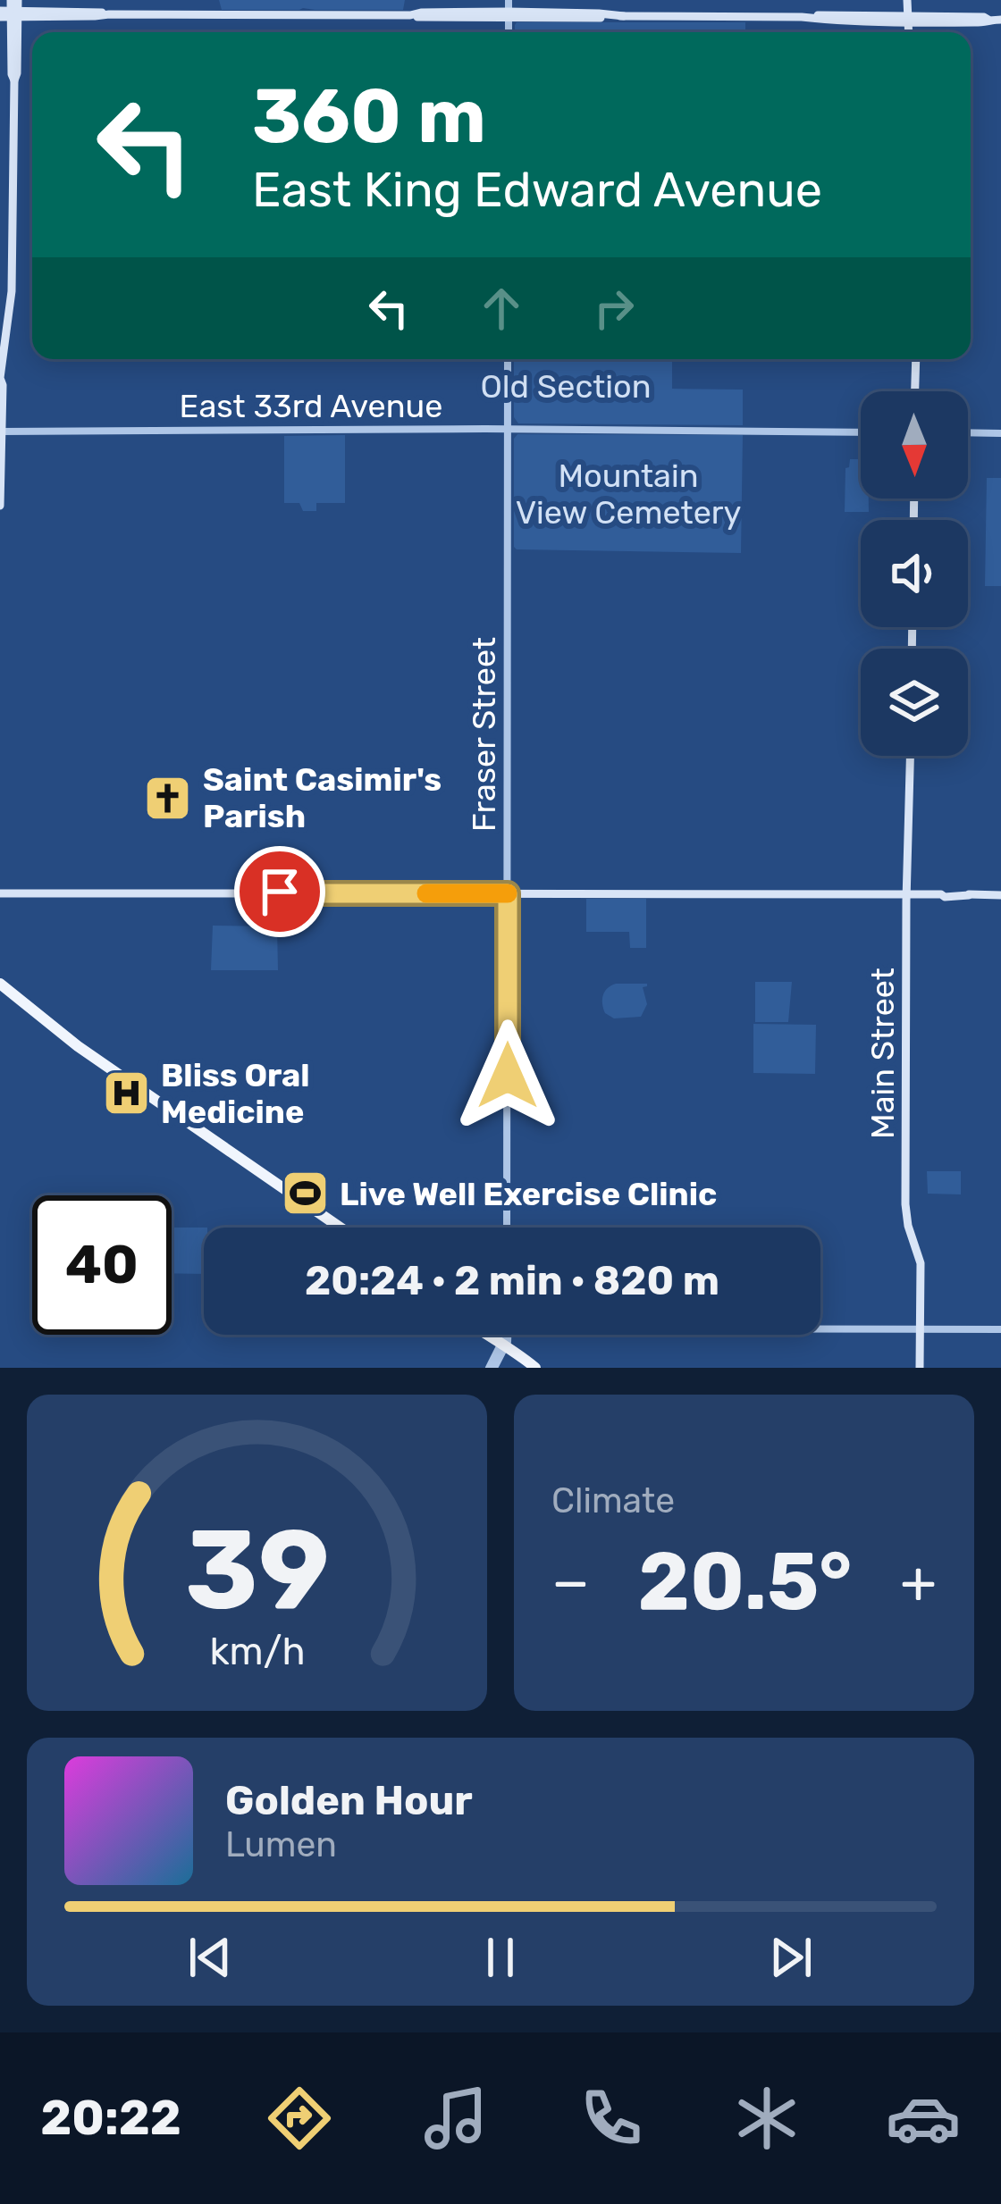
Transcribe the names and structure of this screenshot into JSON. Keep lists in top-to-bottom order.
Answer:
{
  "streets": {
    "main road": ["Main Street"],
    "street": ["East 33rd Avenue", "Fraser Street"]
  },
  "crossings": [
    ["East 33rd Avenue", "Fraser Street"]
  ],
  "parks": ["Old Section", "Mountain View Cemetery"],
  "places": {
    "church": ["Saint Casimir's Parish"],
    "hospital": ["Bliss Oral Medicine"],
    "sports": ["Live Well Exercise Clinic"]
  },
  "north": "bottom",
  "page": {
    "turn": ["360 m", "East King Edward Avenue"],
    "limit": "40",
    "trip": "20:24 · 2 min · 820 m",
    "tile": "Climate",
    "heat": ["−", "20.5°", "+"],
    "song": ["Golden Hour", "Lumen"],
    "tabs": "20:22",
    "gauge": ["39", "km/h"]
  }
}
